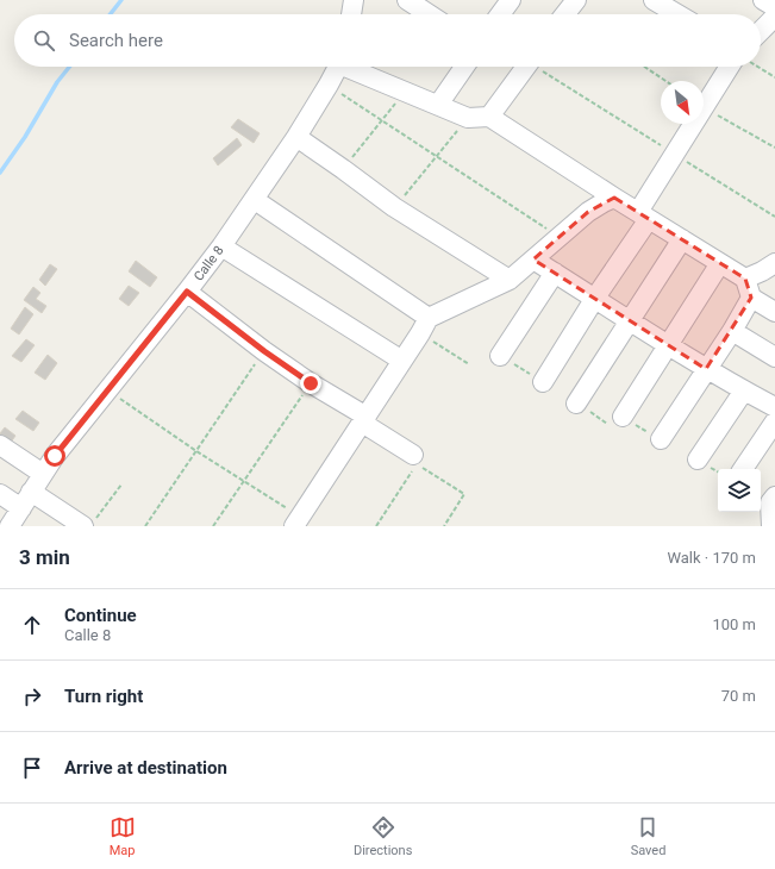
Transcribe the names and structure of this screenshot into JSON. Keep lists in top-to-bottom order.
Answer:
{
  "streets": {
    "street": ["Calle 8"]
  },
  "north": "bottom right",
  "page": {
    "search": "Search here",
    "heading": ["3 min", "Walk · 170 m"],
    "list": [
      ["Continue", "Calle 8", "100 m"],
      ["Turn right", "70 m"],
      "Arrive at destination"
    ],
    "nav": ["Map", "Directions", "Saved"]
  }
}
